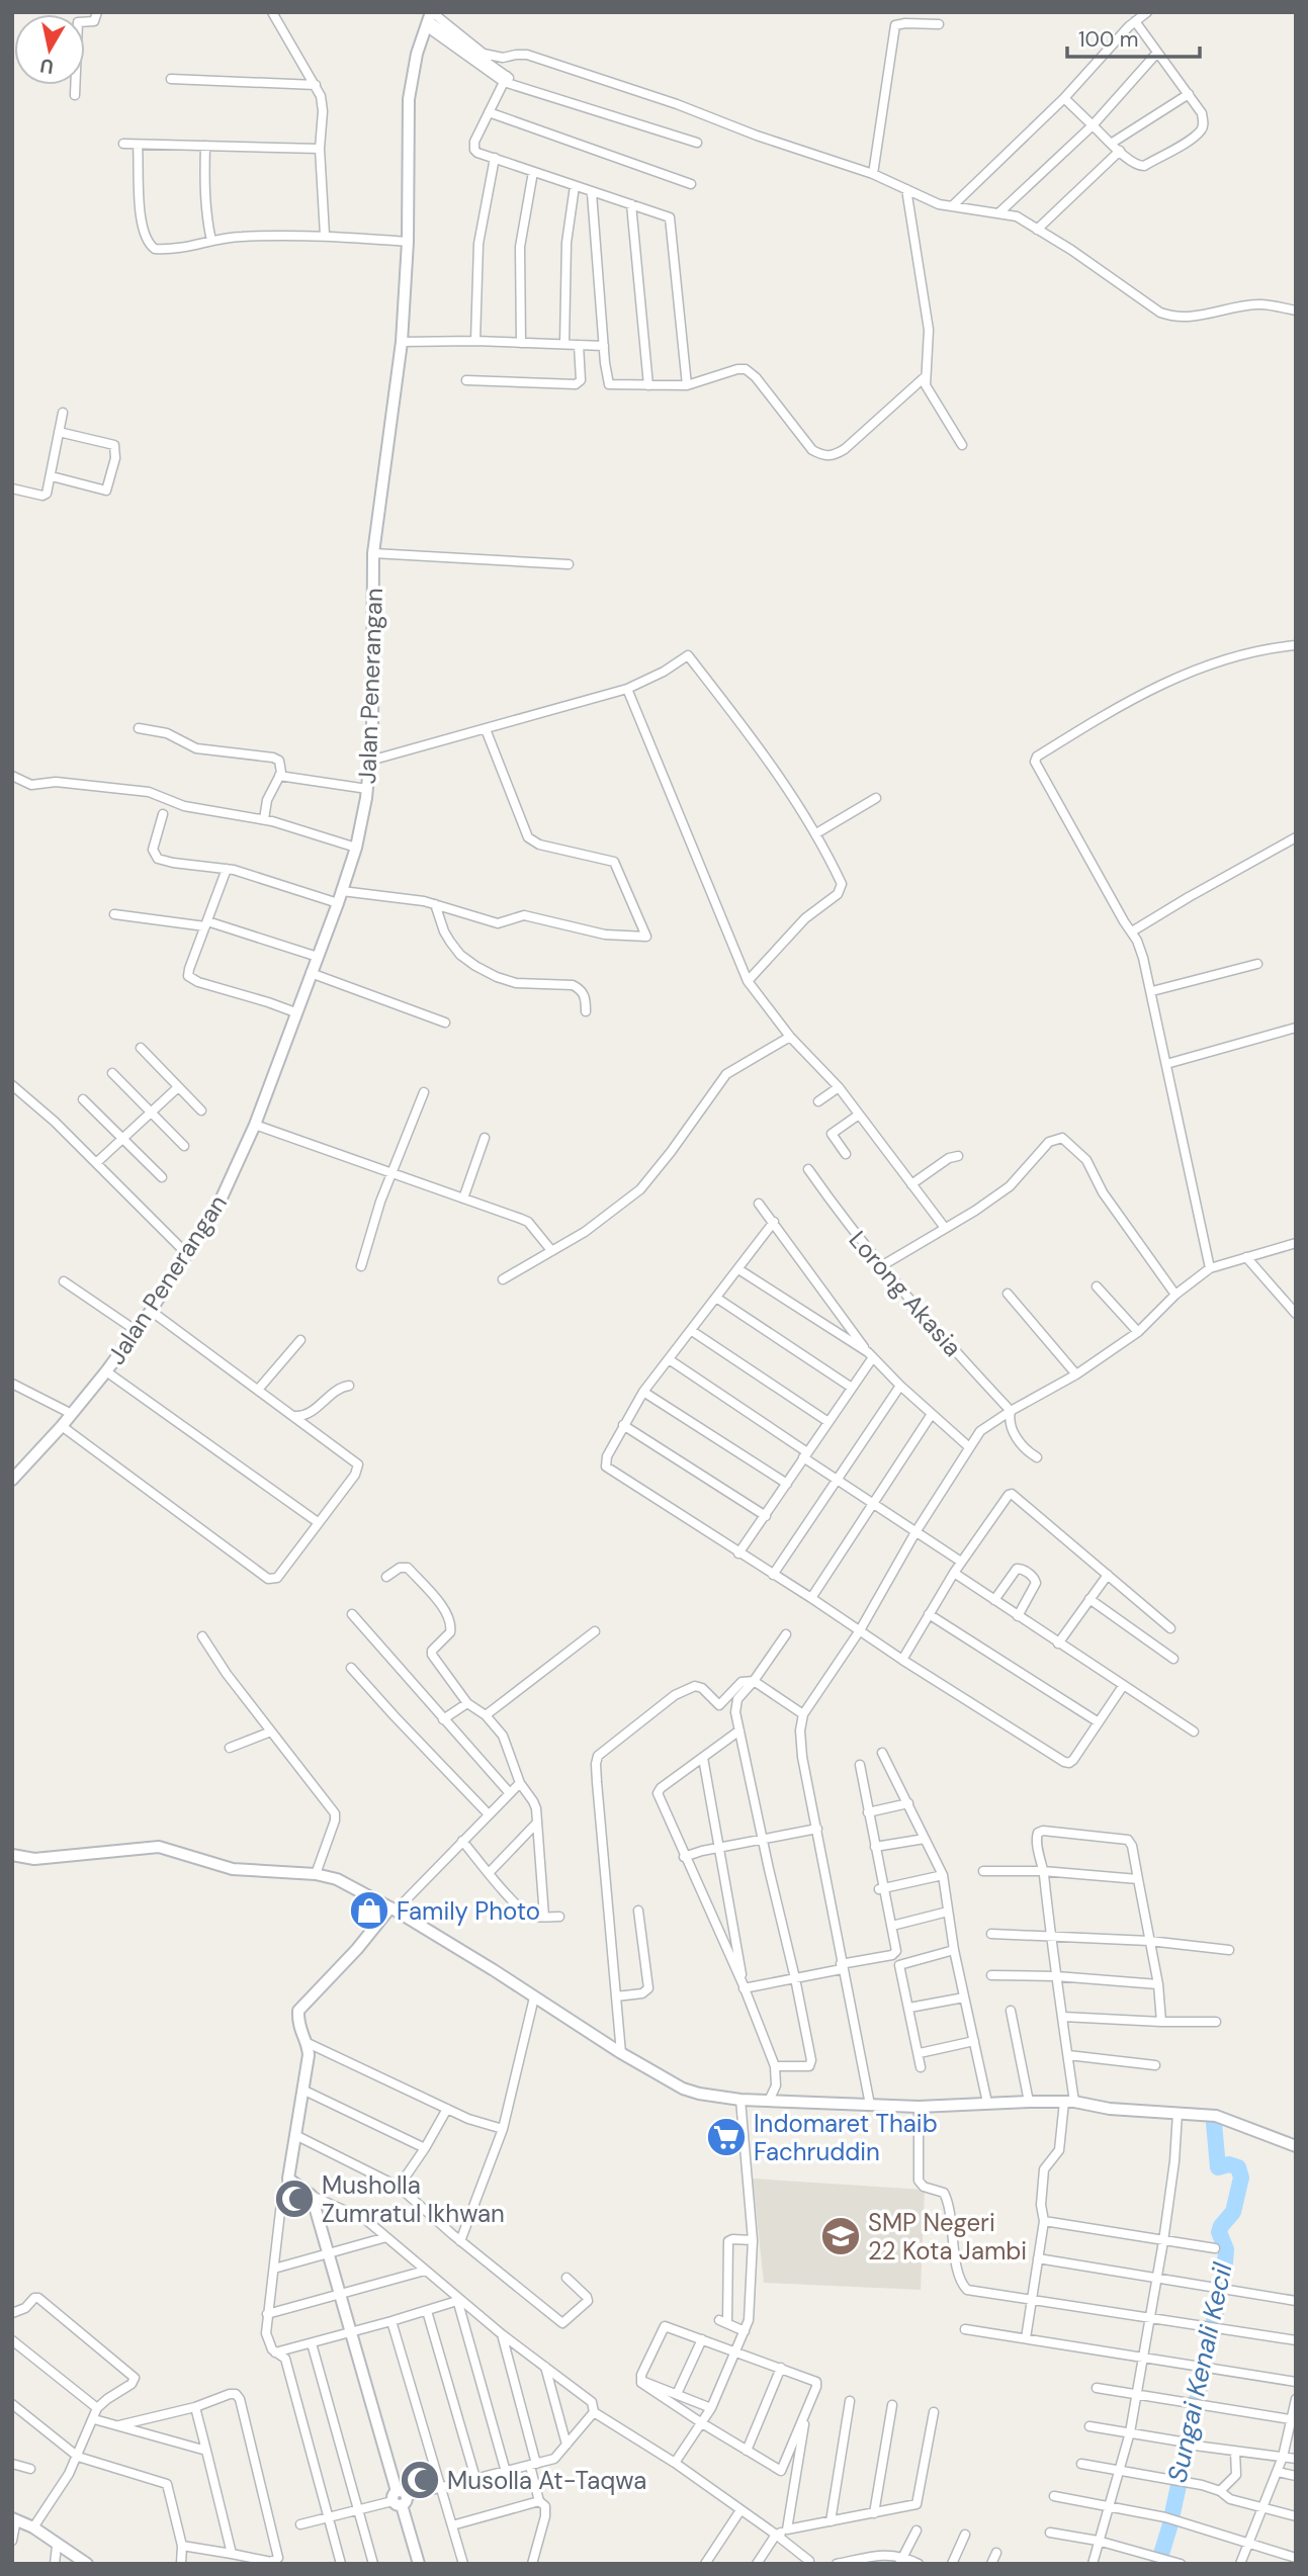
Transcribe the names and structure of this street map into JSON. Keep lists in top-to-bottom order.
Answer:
{
  "streets": {
    "street": ["Jalan Penerangan", "Lorong Akasia"]
  },
  "water": ["Sungai Kenali Kecil"],
  "places": {
    "shop": ["Family Photo"],
    "supermarket": ["Indomaret Thaib Fachruddin"],
    "mosque": ["Musholla Zumratul Ikhwan", "Musolla At-Taqwa"],
    "school or university": ["SMP Negeri 22 Kota Jambi"]
  },
  "scale_bar": "100 m",
  "north": "bottom"
}
